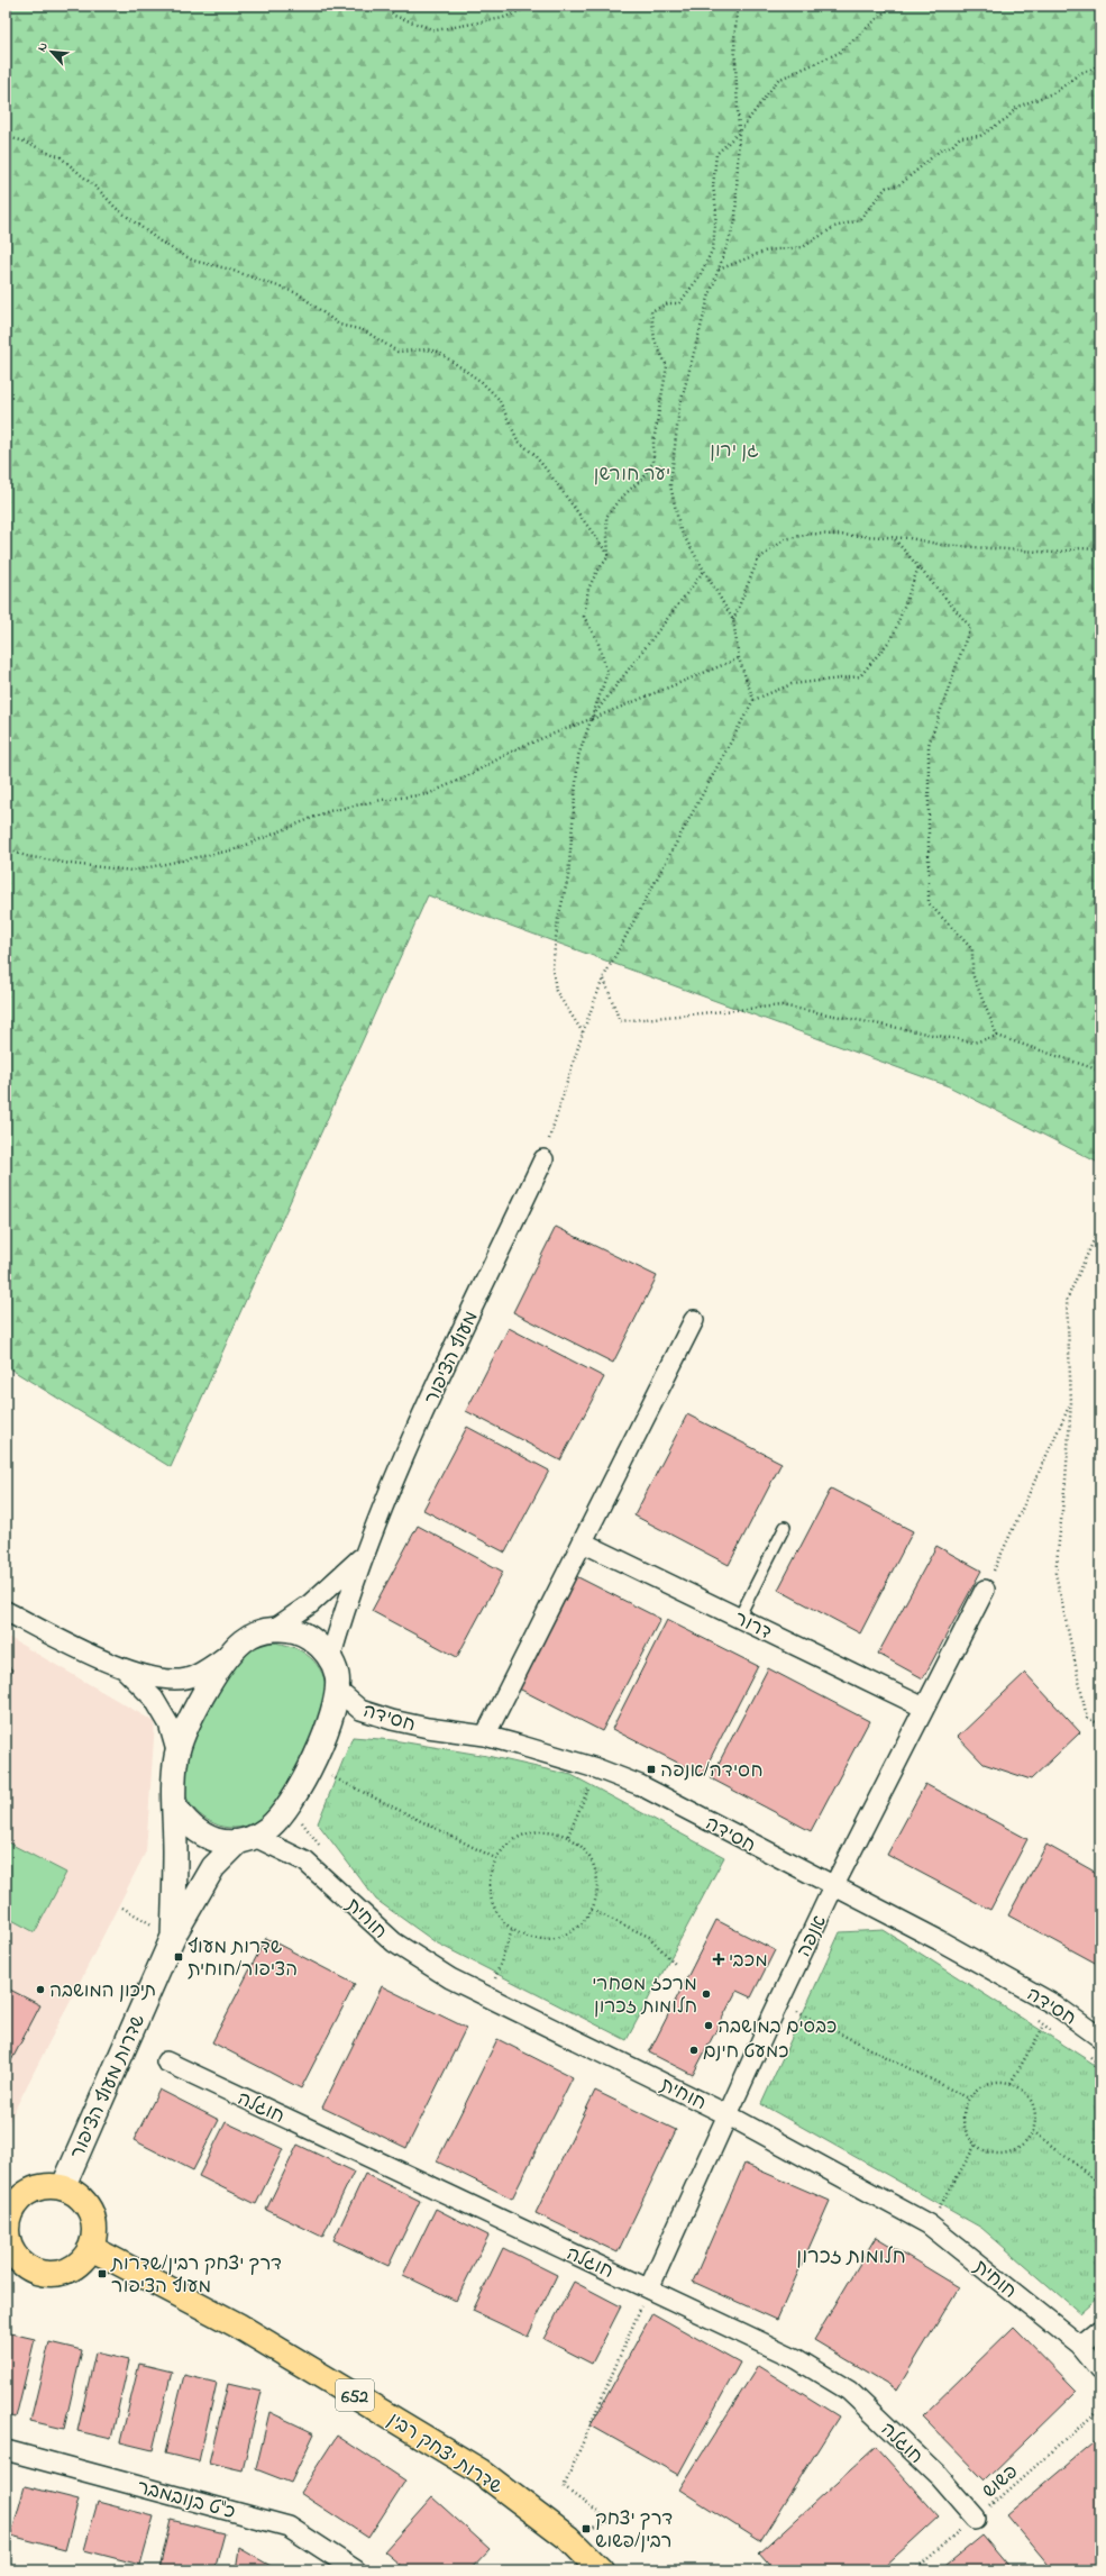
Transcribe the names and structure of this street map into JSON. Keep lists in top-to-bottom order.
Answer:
{
  "streets": {
    "main road": ["652", "שדרות יצחק רבין"],
    "street": [
      "מעוף הציפור",
      "דרור",
      "חסידה",
      "חוחית",
      "אנפה",
      "שדרות מעוף הציפור",
      "חוגלה",
      "כ\"ט בנובמבר"
    ],
    "path": ["פשוש"]
  },
  "crossings": [
    ["מעוף הציפור", "שדרות מעוף הציפור"],
    ["דרור", "אנפה"],
    ["חסידה", "אנפה"],
    ["חסידה", "שדרות מעוף הציפור"],
    ["חוחית", "אנפה"],
    ["חוחית", "שדרות מעוף הציפור"],
    ["אנפה", "חוגלה"],
    ["שדרות מעוף הציפור", "שדרות יצחק רבין"],
    ["חוגלה", "פשוש"]
  ],
  "districts": ["חלומות זכרון"],
  "parks": ["גן ירון", "יער חורשן"],
  "places": {
    "transit": [
      "חסידה/אנפה",
      "שדרות מעוף הציפור/חוחית",
      "דרך יצחק רבין/שדרות מעוף הציפור",
      "דרך יצחק רבין/פשוש"
    ],
    "health": ["מכבי"],
    "other": [
      "תיכון המושבה",
      "מרכז מסחרי חלומות זכרון",
      "כבסים במושבה",
      "כמעט חינם"
    ]
  },
  "north": "top left"
}
